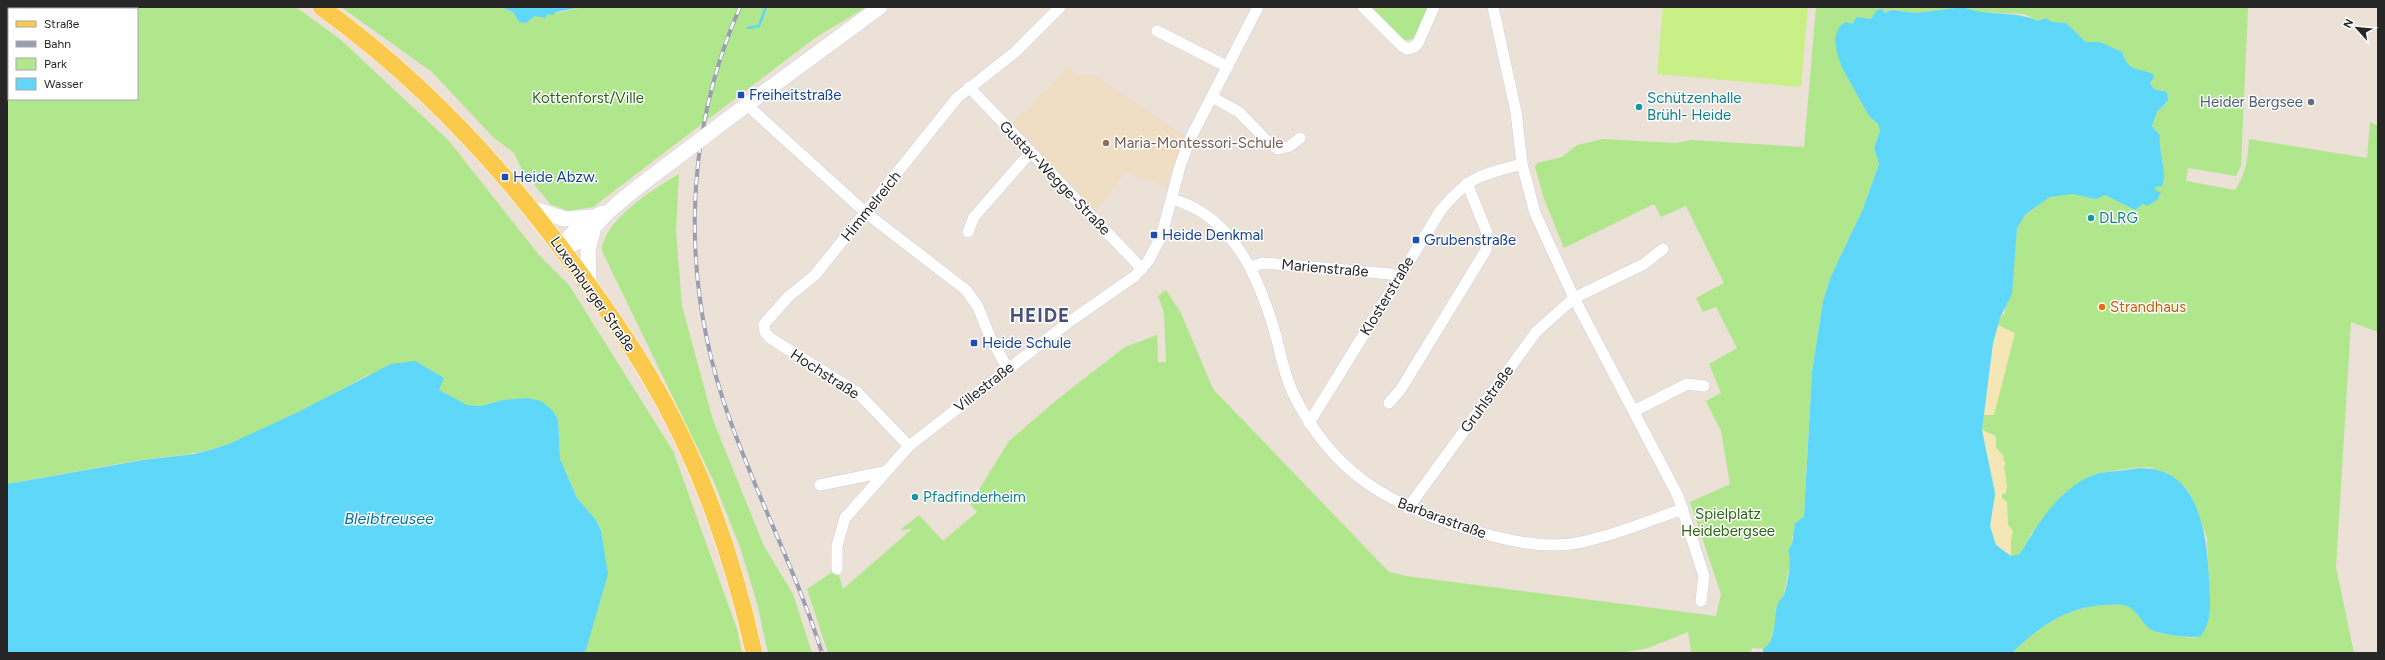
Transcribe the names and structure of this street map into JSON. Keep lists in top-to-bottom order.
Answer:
{
  "streets": {
    "main road": ["Luxemburger Straße"],
    "street": [
      "Gustav-Wegge-Straße",
      "Himmelreich",
      "Marienstraße",
      "Klosterstraße",
      "Hochstraße",
      "Villestraße",
      "Gruhlstraße",
      "Barbarastraße"
    ]
  },
  "crossings": [
    ["Gustav-Wegge-Straße", "Himmelreich"],
    ["Gustav-Wegge-Straße", "Villestraße"],
    ["Himmelreich", "Hochstraße"],
    ["Marienstraße", "Klosterstraße"],
    ["Marienstraße", "Barbarastraße"],
    ["Klosterstraße", "Barbarastraße"],
    ["Hochstraße", "Villestraße"],
    ["Villestraße", "Barbarastraße"],
    ["Gruhlstraße", "Barbarastraße"]
  ],
  "districts": ["HEIDE"],
  "water": ["Bleibtreusee"],
  "parks": ["Kottenforst/Ville", "Spielplatz Heidebergsee"],
  "places": {
    "transit": [
      "Freiheitstraße",
      "Heide Abzw.",
      "Heide Denkmal",
      "Grubenstraße",
      "Heide Schule"
    ],
    "other": [
      "Heider Bergsee",
      "Schützenhalle Brühl- Heide",
      "Maria-Montessori-Schule",
      "DLRG",
      "Strandhaus",
      "Pfadfinderheim"
    ]
  },
  "legend": [
    "Straße",
    "Bahn",
    "Park",
    "Wasser"
  ],
  "north": "top left"
}
